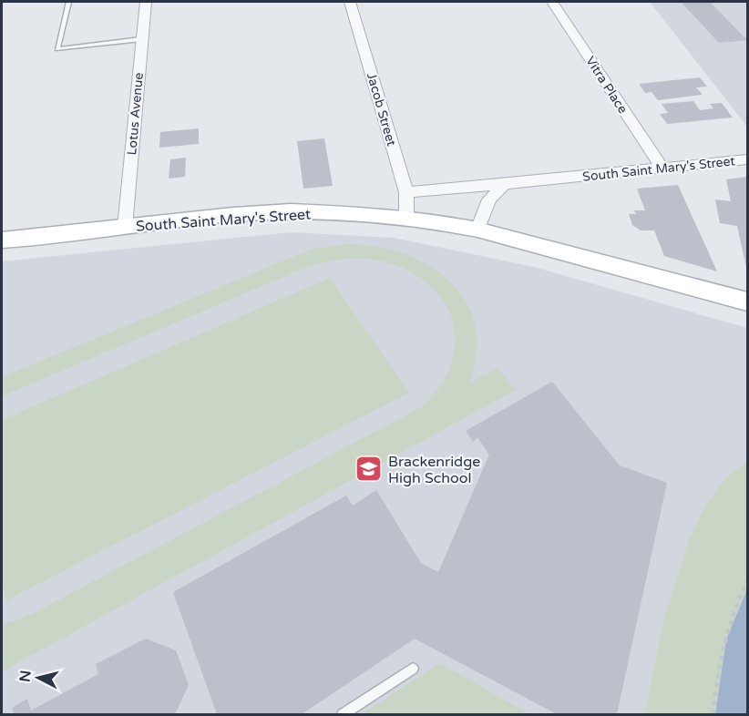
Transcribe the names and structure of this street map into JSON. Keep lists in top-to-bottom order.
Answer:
{
  "streets": {
    "main road": ["South Saint Mary's Street"],
    "street": ["Vitra Place", "Jacob Street", "Lotus Avenue"]
  },
  "crossings": [
    ["Vitra Place", "South Saint Mary's Street"],
    ["Jacob Street", "South Saint Mary's Street"],
    ["Lotus Avenue", "South Saint Mary's Street"]
  ],
  "places": {
    "school or university": ["Brackenridge High School"]
  },
  "north": "left"
}
